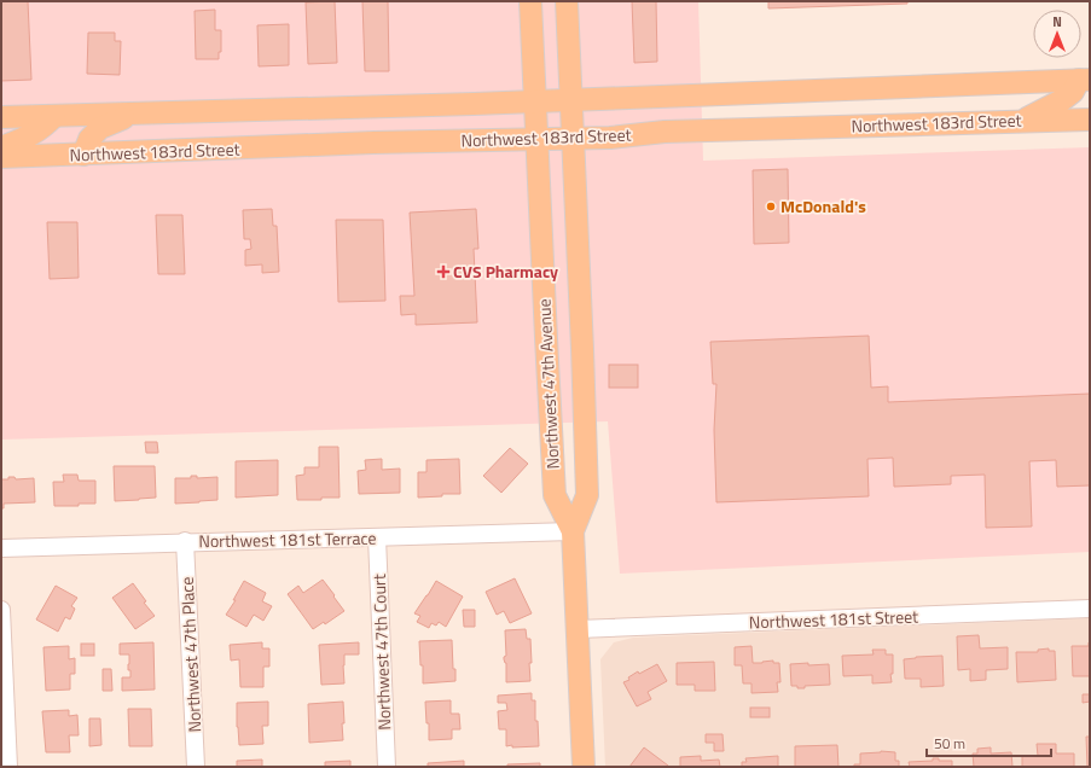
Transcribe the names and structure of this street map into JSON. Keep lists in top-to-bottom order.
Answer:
{
  "streets": {
    "main road": ["Northwest 183rd Street", "Northwest 47th Avenue"],
    "street": [
      "Northwest 181st Terrace",
      "Northwest 181st Street",
      "Northwest 47th Court",
      "Northwest 47th Place"
    ]
  },
  "crossings": [
    ["Northwest 183rd Street", "Northwest 47th Avenue"],
    ["Northwest 47th Avenue", "Northwest 181st Terrace"],
    ["Northwest 47th Avenue", "Northwest 181st Street"],
    ["Northwest 181st Terrace", "Northwest 47th Court"],
    ["Northwest 181st Terrace", "Northwest 47th Place"]
  ],
  "places": {
    "other": ["McDonald's"],
    "health": ["CVS Pharmacy"]
  },
  "scale_bar": "50 m",
  "north": "top"
}
